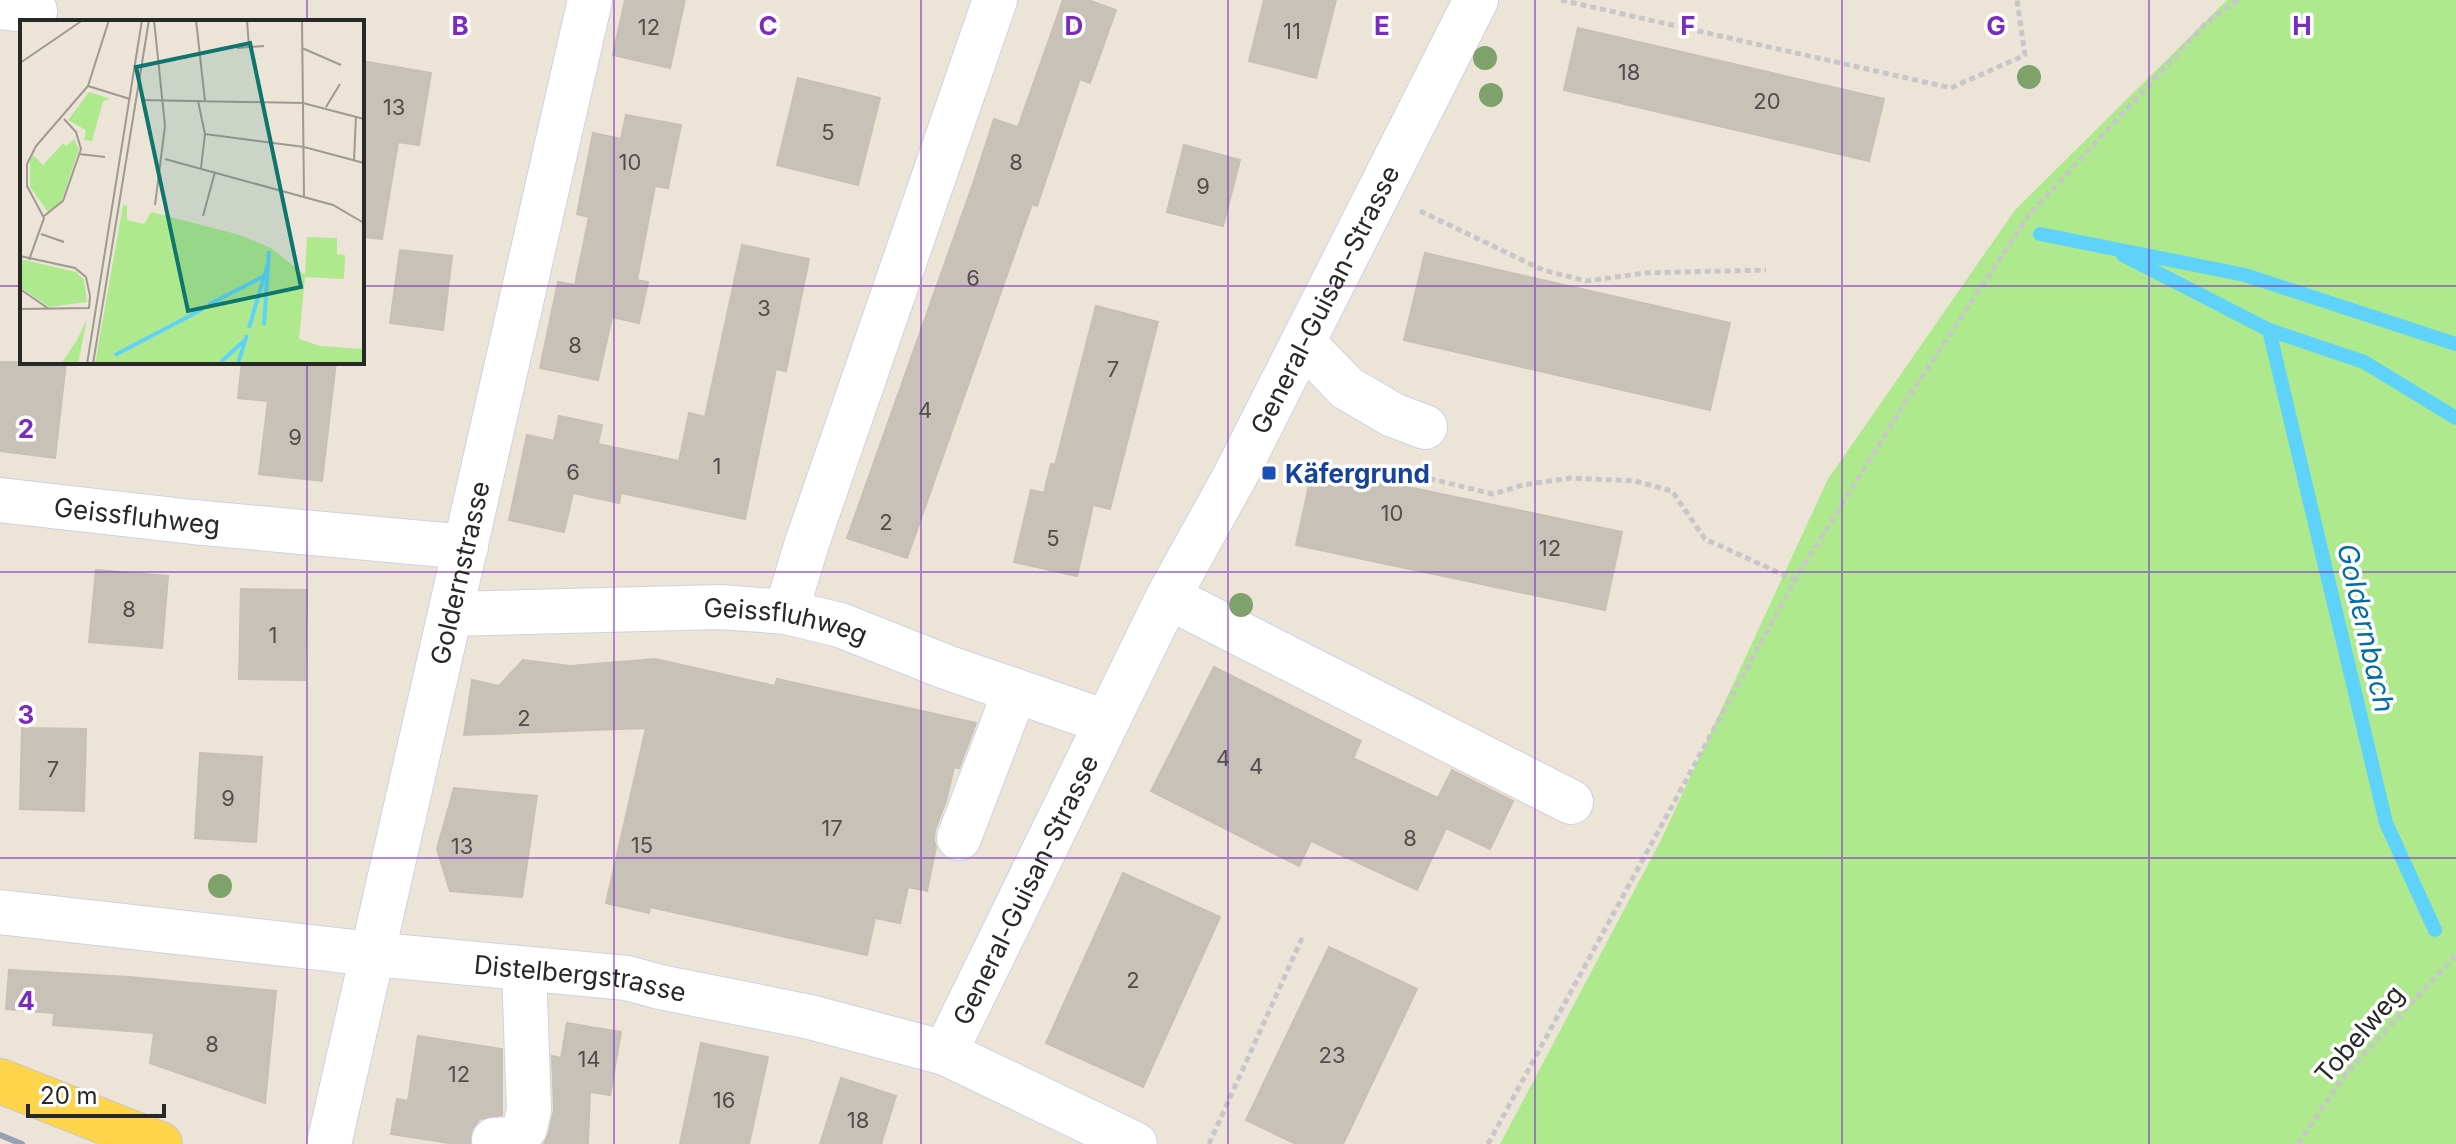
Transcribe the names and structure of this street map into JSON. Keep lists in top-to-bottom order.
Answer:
{
  "streets": {
    "street": [
      "General-Guisan-Strasse",
      "Geissfluhweg",
      "Goldernstrasse",
      "Distelbergstrasse"
    ],
    "path": ["Tobelweg"]
  },
  "crossings": [
    ["General-Guisan-Strasse", "Geissfluhweg"],
    ["General-Guisan-Strasse", "Distelbergstrasse"],
    ["Geissfluhweg", "Goldernstrasse"],
    ["Goldernstrasse", "Distelbergstrasse"]
  ],
  "water": ["Goldernbach"],
  "places": {
    "transit": ["Käfergrund"]
  },
  "house_numbers": [
    "12",
    "11",
    "18",
    "20",
    "13",
    "5",
    "10",
    "8",
    "9",
    "6",
    "3",
    "8",
    "7",
    "4",
    "9",
    "1",
    "6",
    "10",
    "2",
    "5",
    "12",
    "8",
    "1",
    "2",
    "4",
    "4",
    "7",
    "9",
    "17",
    "8",
    "15",
    "13",
    "2",
    "8",
    "23",
    "14",
    "12",
    "16",
    "18"
  ],
  "scale_bar": "20 m",
  "grid": {
    "columns": [
      "B",
      "C",
      "D",
      "E",
      "F",
      "G",
      "H"
    ],
    "rows": ["2", "3", "4"]
  }
}
